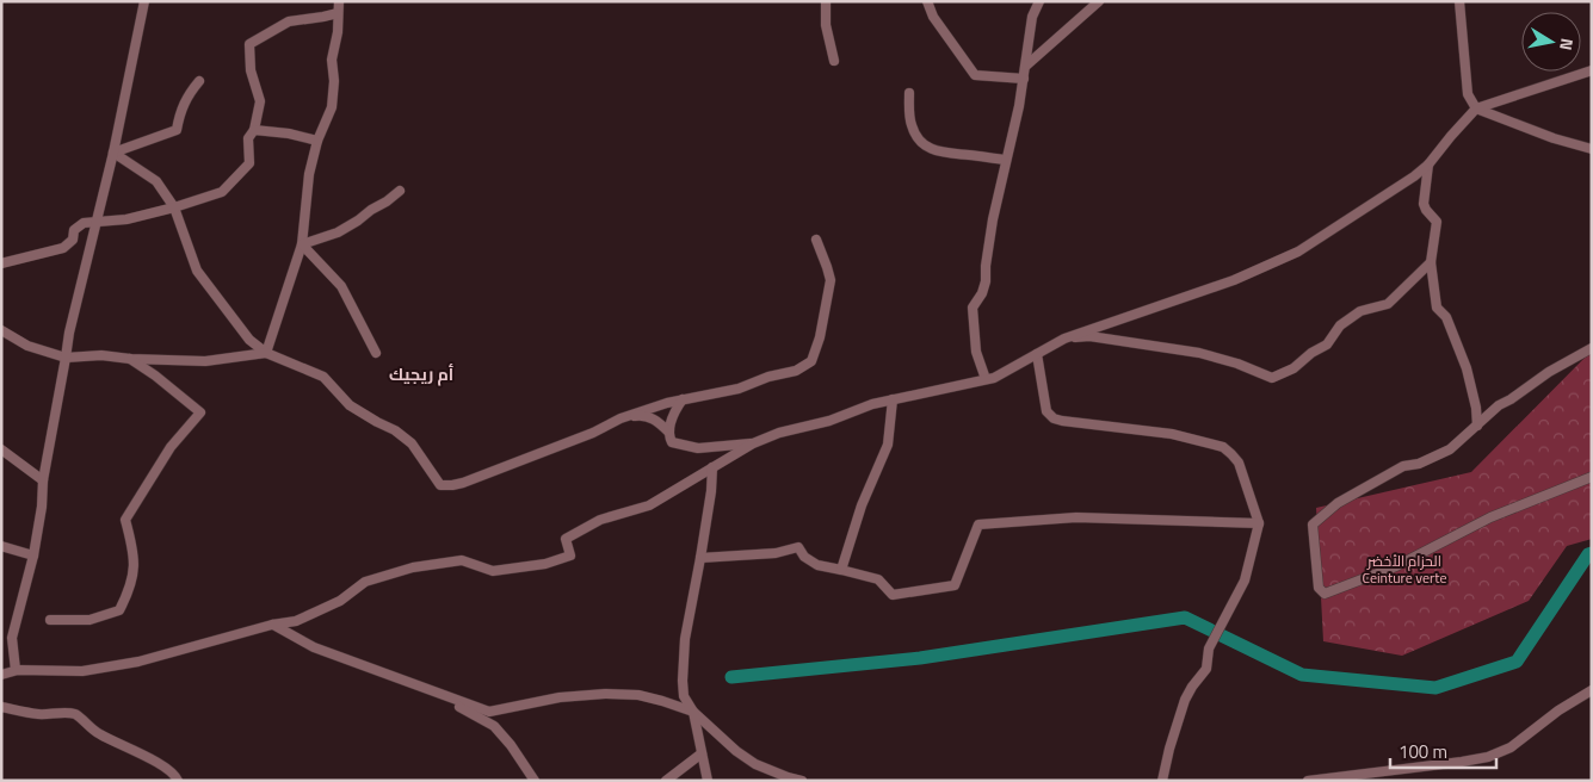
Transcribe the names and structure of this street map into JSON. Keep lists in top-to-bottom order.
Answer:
{
  "districts": ["أم ريجيك"],
  "parks": ["الحزام الأخضر Ceinture verte"],
  "scale_bar": "100 m",
  "north": "right"
}
